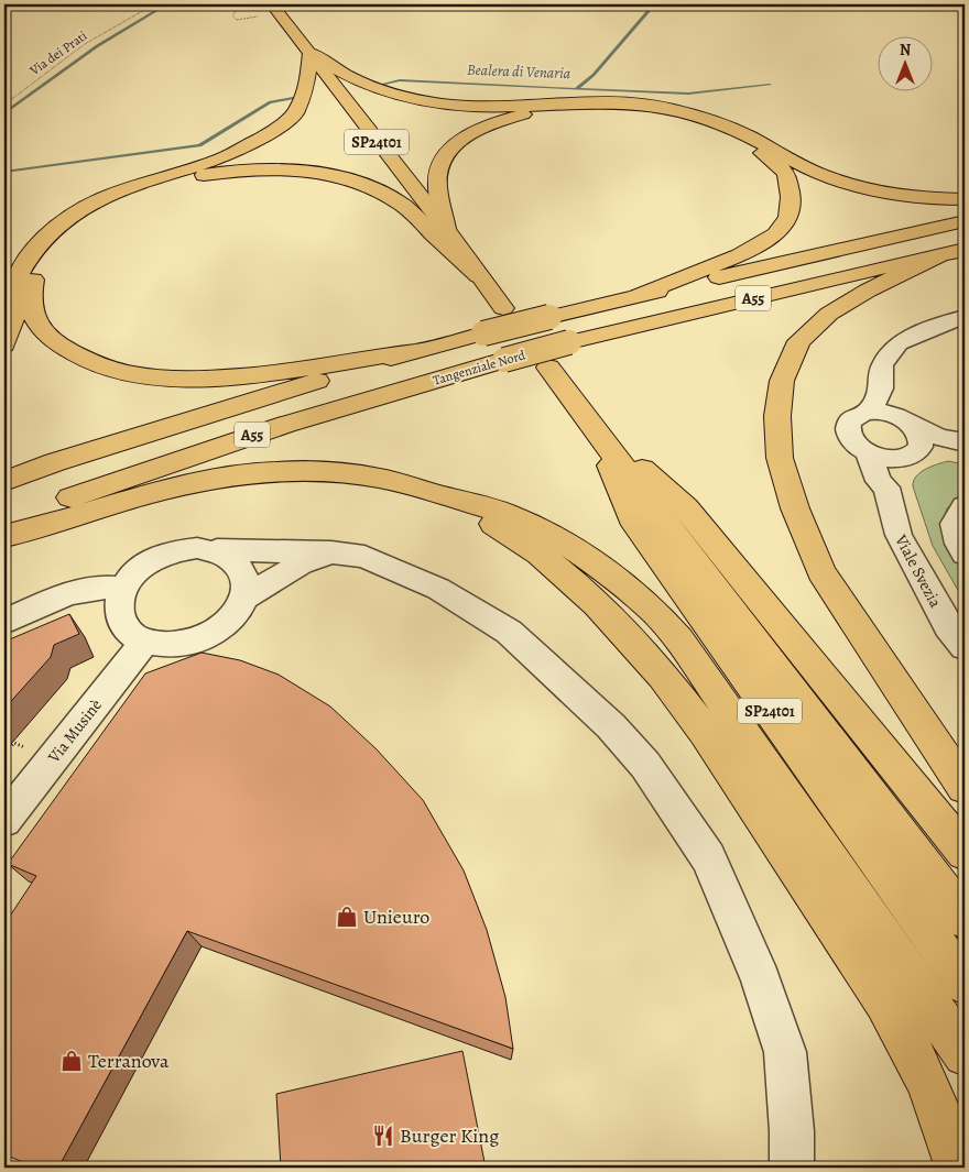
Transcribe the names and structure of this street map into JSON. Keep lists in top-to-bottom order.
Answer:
{
  "streets": {
    "main road": ["SP24t01", "A55", "Tangenziale Nord"],
    "street": ["Viale Svezia", "Via Musinè"],
    "path": ["Via dei Prati"]
  },
  "water": ["Bealera di Venaria"],
  "places": {
    "shop": ["Unieuro", "Terranova"],
    "restaurant": ["Burger King"]
  },
  "north": "top"
}
